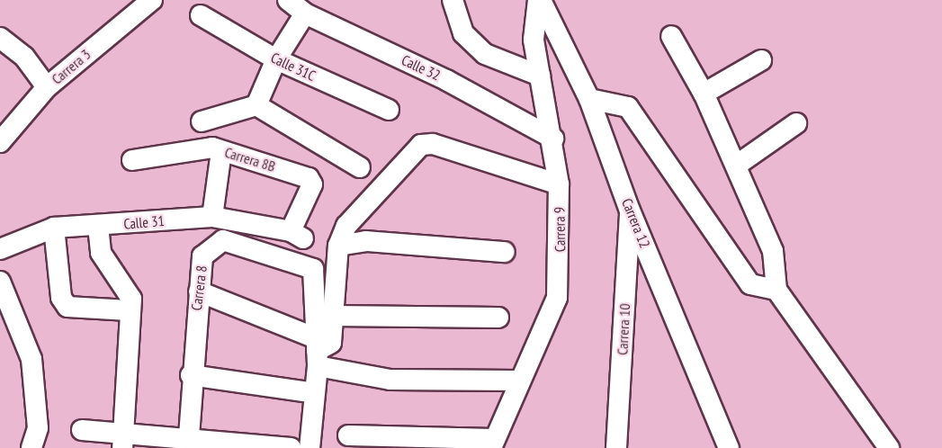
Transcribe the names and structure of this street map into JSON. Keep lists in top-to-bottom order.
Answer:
{
  "streets": {
    "street": [
      "Carrera 3",
      "Calle 31C",
      "Calle 32",
      "Carrera 8B",
      "Calle 31",
      "Carrera 12",
      "Carrera 9",
      "Carrera 8",
      "Carrera 10"
    ]
  },
  "crossings": [
    ["Calle 32", "Carrera 9"],
    ["Carrera 8B", "Calle 31"],
    ["Carrera 12", "Carrera 9"],
    ["Carrera 12", "Carrera 10"]
  ]
}
